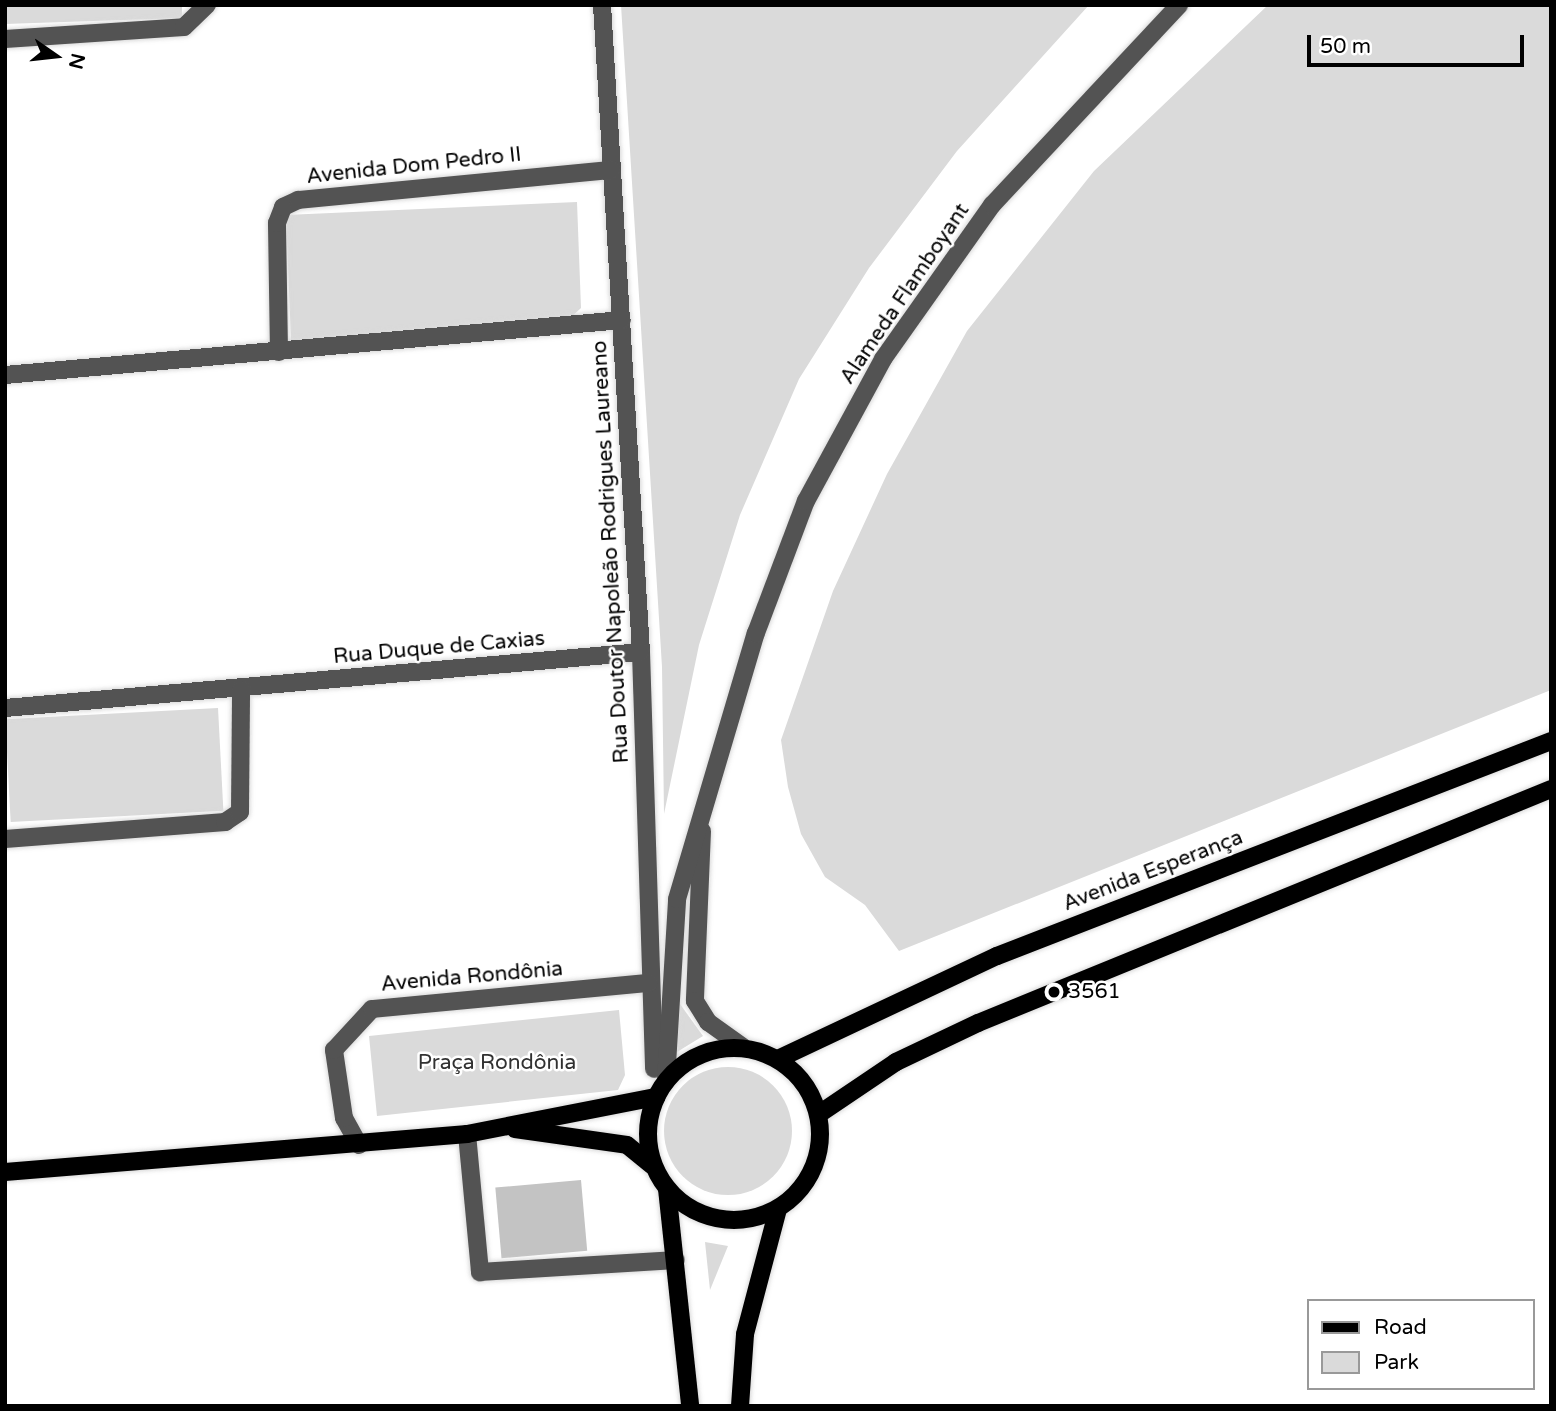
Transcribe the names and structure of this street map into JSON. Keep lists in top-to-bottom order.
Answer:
{
  "streets": {
    "main road": ["Avenida Esperança"],
    "street": [
      "Avenida Dom Pedro II",
      "Alameda Flamboyant",
      "Rua Doutor Napoleão Rodrigues Laureano",
      "Rua Duque de Caxias",
      "Avenida Rondônia"
    ]
  },
  "crossings": [
    ["Avenida Dom Pedro II", "Rua Doutor Napoleão Rodrigues Laureano"],
    ["Alameda Flamboyant", "Rua Doutor Napoleão Rodrigues Laureano"],
    ["Alameda Flamboyant", "Avenida Esperança"],
    ["Rua Doutor Napoleão Rodrigues Laureano", "Rua Duque de Caxias"],
    ["Rua Doutor Napoleão Rodrigues Laureano", "Avenida Esperança"],
    ["Rua Doutor Napoleão Rodrigues Laureano", "Avenida Rondônia"]
  ],
  "parks": ["Praça Rondônia"],
  "places": ["3561"],
  "legend": ["Road", "Park"],
  "scale_bar": "50 m",
  "north": "right"
}
